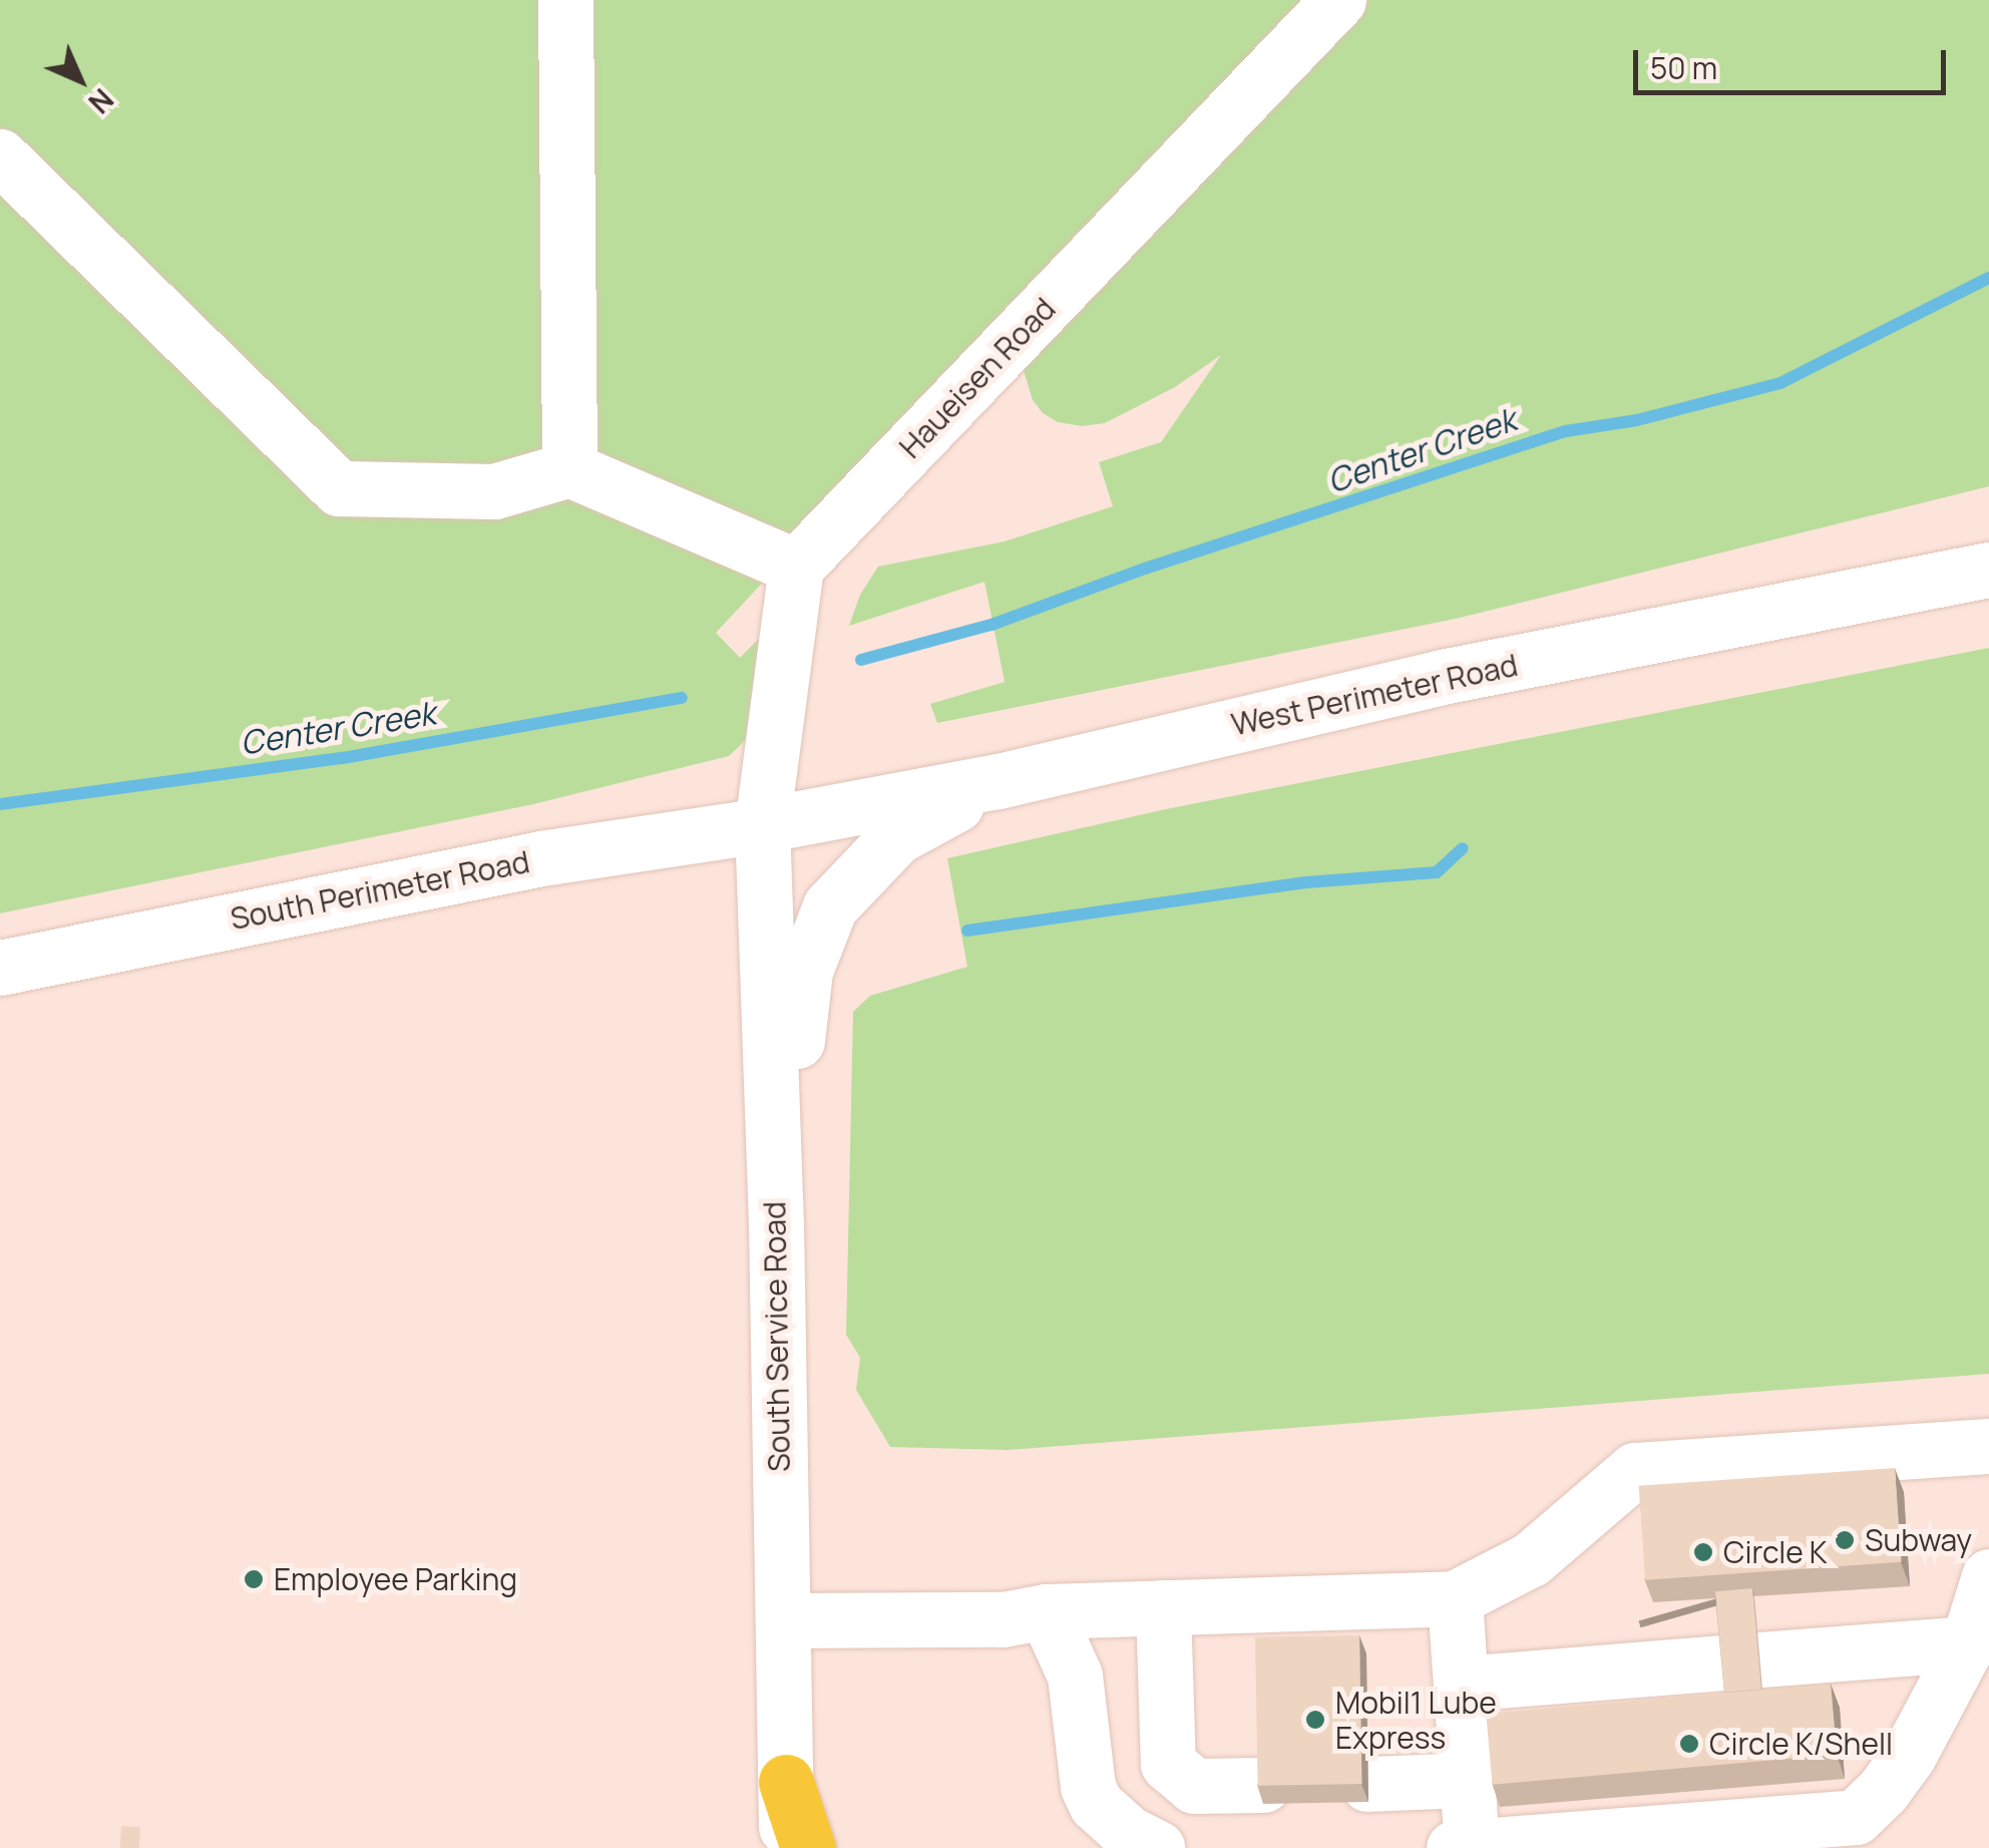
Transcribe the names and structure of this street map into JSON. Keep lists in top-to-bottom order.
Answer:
{
  "streets": {
    "street": [
      "Haueisen Road",
      "West Perimeter Road",
      "South Perimeter Road",
      "South Service Road"
    ]
  },
  "crossings": [
    ["West Perimeter Road", "South Perimeter Road"],
    ["West Perimeter Road", "South Service Road"],
    ["South Perimeter Road", "South Service Road"]
  ],
  "water": ["Center Creek"],
  "places": [
    "Subway",
    "Circle K",
    "Employee Parking",
    "Mobil1 Lube Express",
    "Circle K/Shell"
  ],
  "scale_bar": "50 m",
  "north": "bottom right"
}
